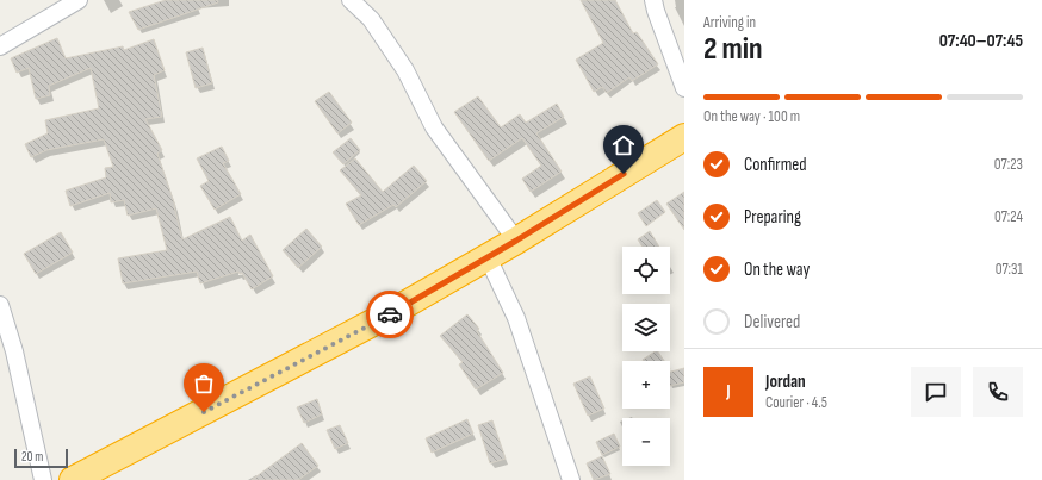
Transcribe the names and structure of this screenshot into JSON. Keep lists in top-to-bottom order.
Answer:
{
  "scale_bar": "20 m",
  "page": {
    "heading": ["2 min", "Arriving in", "07:40–07:45"],
    "panel": ["Jordan", "Courier · 4.5"],
    "bar": "On the way · 100 m",
    "list": [
      ["Confirmed", "07:23"],
      ["Preparing", "07:24"],
      ["On the way", "07:31"],
      "Delivered"
    ],
    "map_buttons": ["+", "−"],
    "round": "J",
    "scale": "20 m"
  }
}
